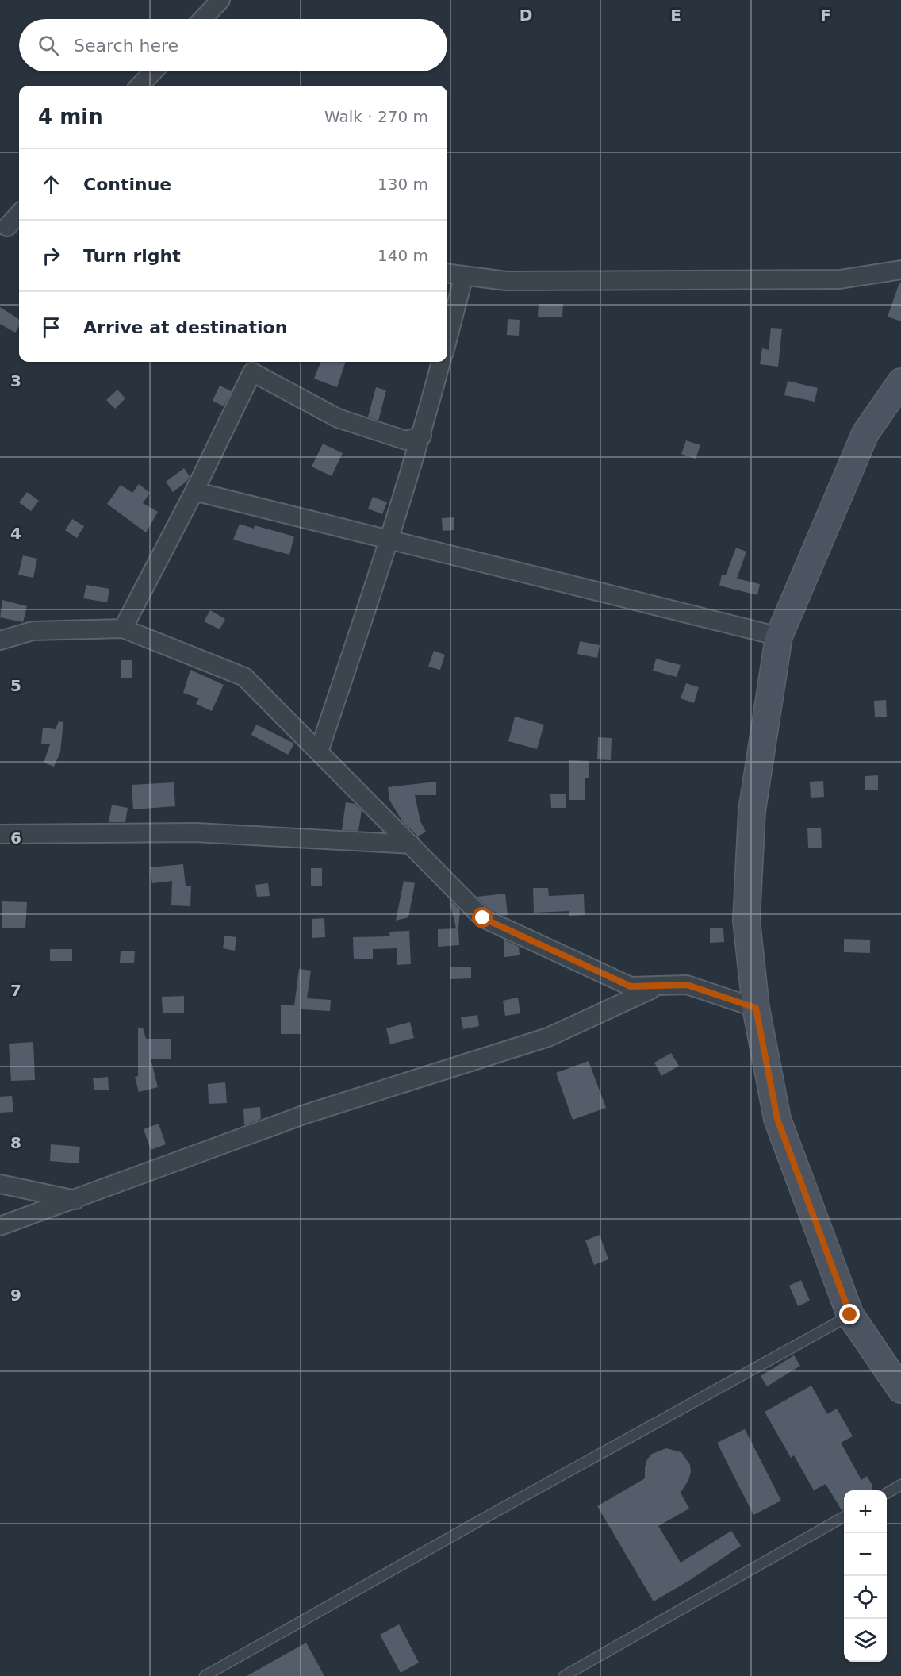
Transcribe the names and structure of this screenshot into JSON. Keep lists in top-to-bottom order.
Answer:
{
  "page": {
    "search": "Search here",
    "heading": ["4 min", "Walk · 270 m"],
    "list": [
      ["Continue", "130 m"],
      ["Turn right", "140 m"],
      "Arrive at destination"
    ],
    "map_buttons": ["+", "−"]
  },
  "grid": {
    "columns": ["D", "E", "F"],
    "rows": [
      "3",
      "4",
      "5",
      "6",
      "7",
      "8",
      "9"
    ]
  }
}
